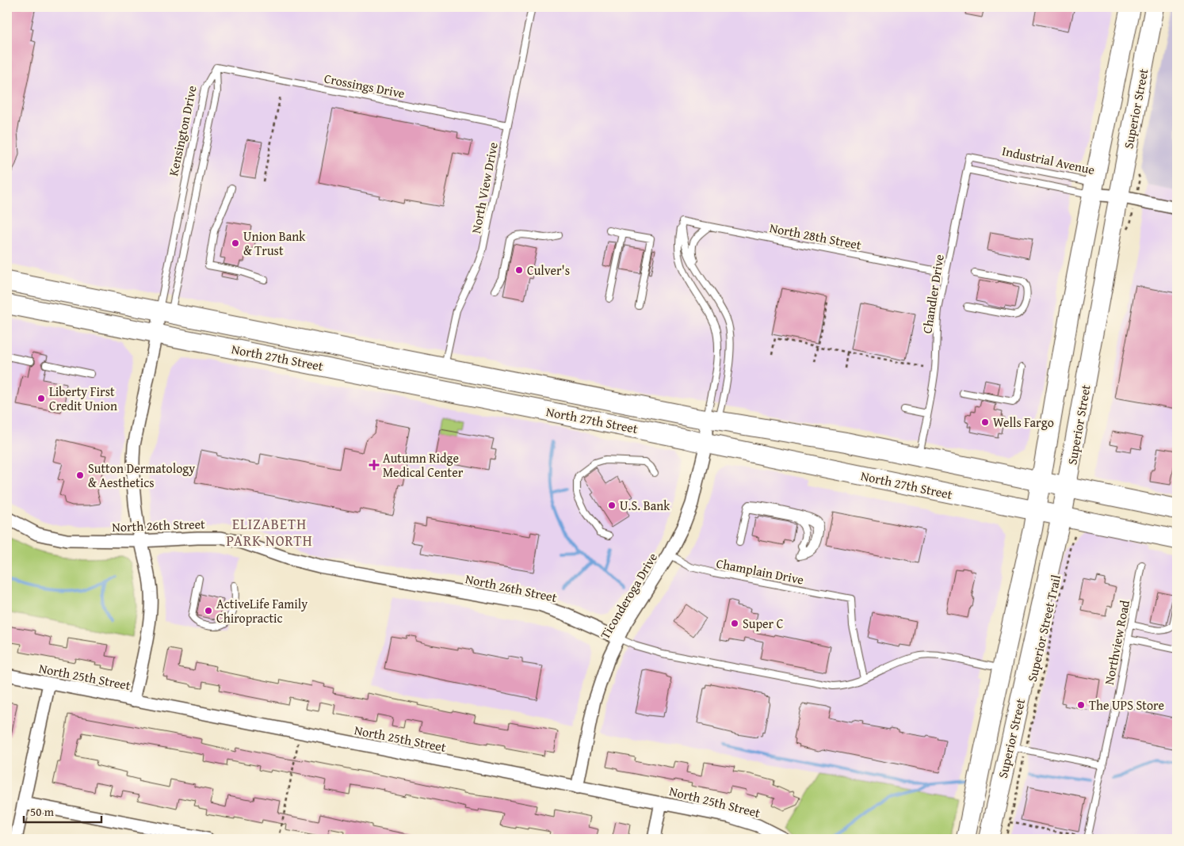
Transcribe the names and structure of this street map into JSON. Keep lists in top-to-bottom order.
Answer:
{
  "streets": {
    "main road": ["Superior Street", "North 27th Street"],
    "street": [
      "Kensington Drive",
      "Industrial Avenue",
      "North 26th Street",
      "Ticonderoga Drive",
      "North 25th Street"
    ],
    "lane": [
      "Crossings Drive",
      "North View Drive",
      "North 28th Street",
      "Chandler Drive",
      "Champlain Drive",
      "Northview Road"
    ],
    "path": ["Superior Street Trail"]
  },
  "crossings": [
    ["Crossings Drive", "Kensington Drive"],
    ["Crossings Drive", "North View Drive"],
    ["Superior Street", "Industrial Avenue"],
    ["Superior Street", "North 27th Street"],
    ["Superior Street", "North 26th Street"],
    ["Superior Street", "Superior Street Trail"],
    ["Kensington Drive", "North 27th Street"],
    ["Kensington Drive", "North 26th Street"],
    ["Kensington Drive", "North 25th Street"],
    ["Industrial Avenue", "Chandler Drive"],
    ["North View Drive", "North 27th Street"],
    ["North 28th Street", "Chandler Drive"],
    ["North 28th Street", "Ticonderoga Drive"],
    ["Chandler Drive", "North 27th Street"],
    ["North 27th Street", "Ticonderoga Drive"],
    ["North 26th Street", "Champlain Drive"],
    ["North 26th Street", "Ticonderoga Drive"],
    ["Champlain Drive", "Ticonderoga Drive"],
    ["Ticonderoga Drive", "North 25th Street"]
  ],
  "districts": ["ELIZABETH PARK NORTH"],
  "places": {
    "other": [
      "Union Bank & Trust",
      "Culver's",
      "Liberty First Credit Union",
      "Wells Fargo",
      "Sutton Dermatology & Aesthetics",
      "U.S. Bank",
      "ActiveLife Family Chiropractic",
      "Super C",
      "The UPS Store"
    ],
    "health": ["Autumn Ridge Medical Center"]
  },
  "scale_bar": "50 m"
}
